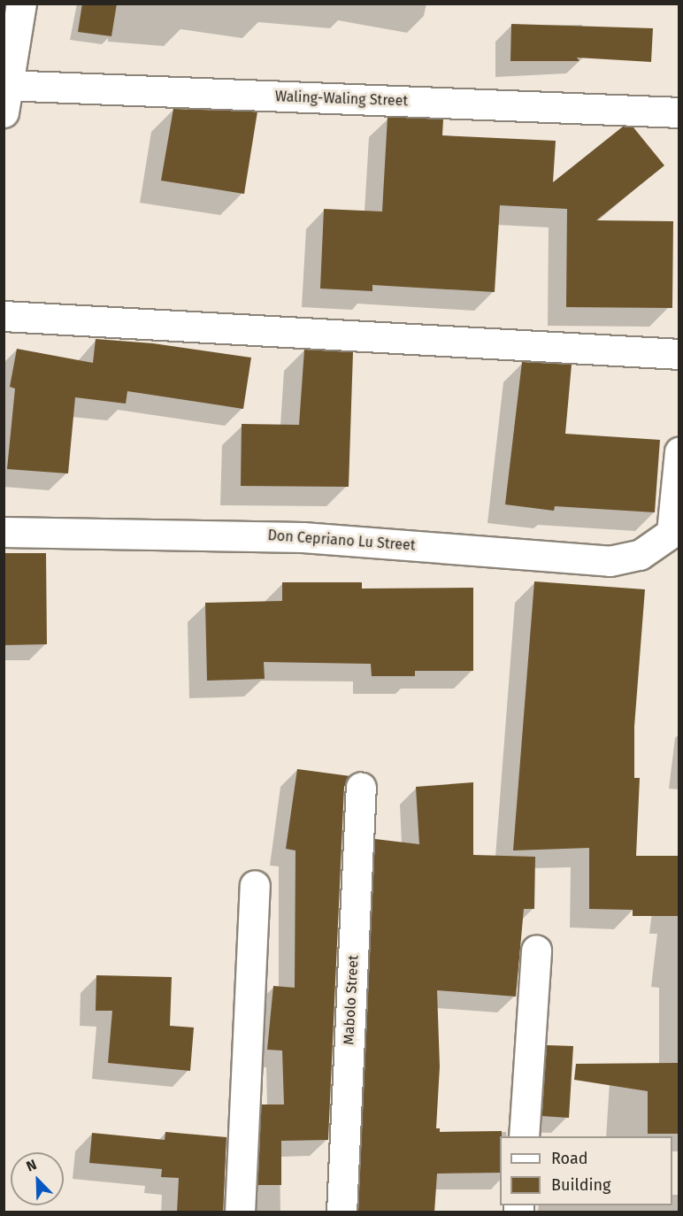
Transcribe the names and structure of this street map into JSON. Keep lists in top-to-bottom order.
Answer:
{
  "streets": {
    "street": ["Waling-Waling Street", "Don Cepriano Lu Street", "Mabolo Street"]
  },
  "legend": ["Road", "Building"],
  "north": "top left"
}
